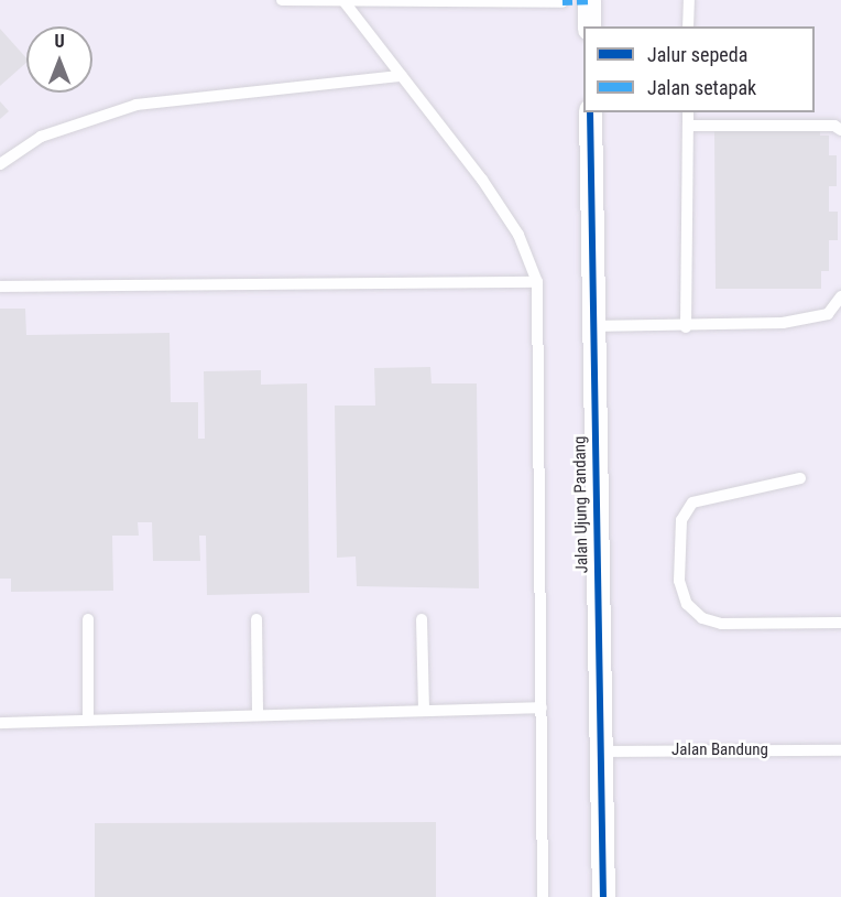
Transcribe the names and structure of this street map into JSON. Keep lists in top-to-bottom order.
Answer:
{
  "streets": {
    "street": ["Jalan Ujung Pandang"],
    "lane": ["Jalan Bandung"]
  },
  "crossings": [
    ["Jalan Ujung Pandang", "Jalan Bandung"]
  ],
  "legend": ["Jalur sepeda", "Jalan setapak"],
  "north": "top"
}
